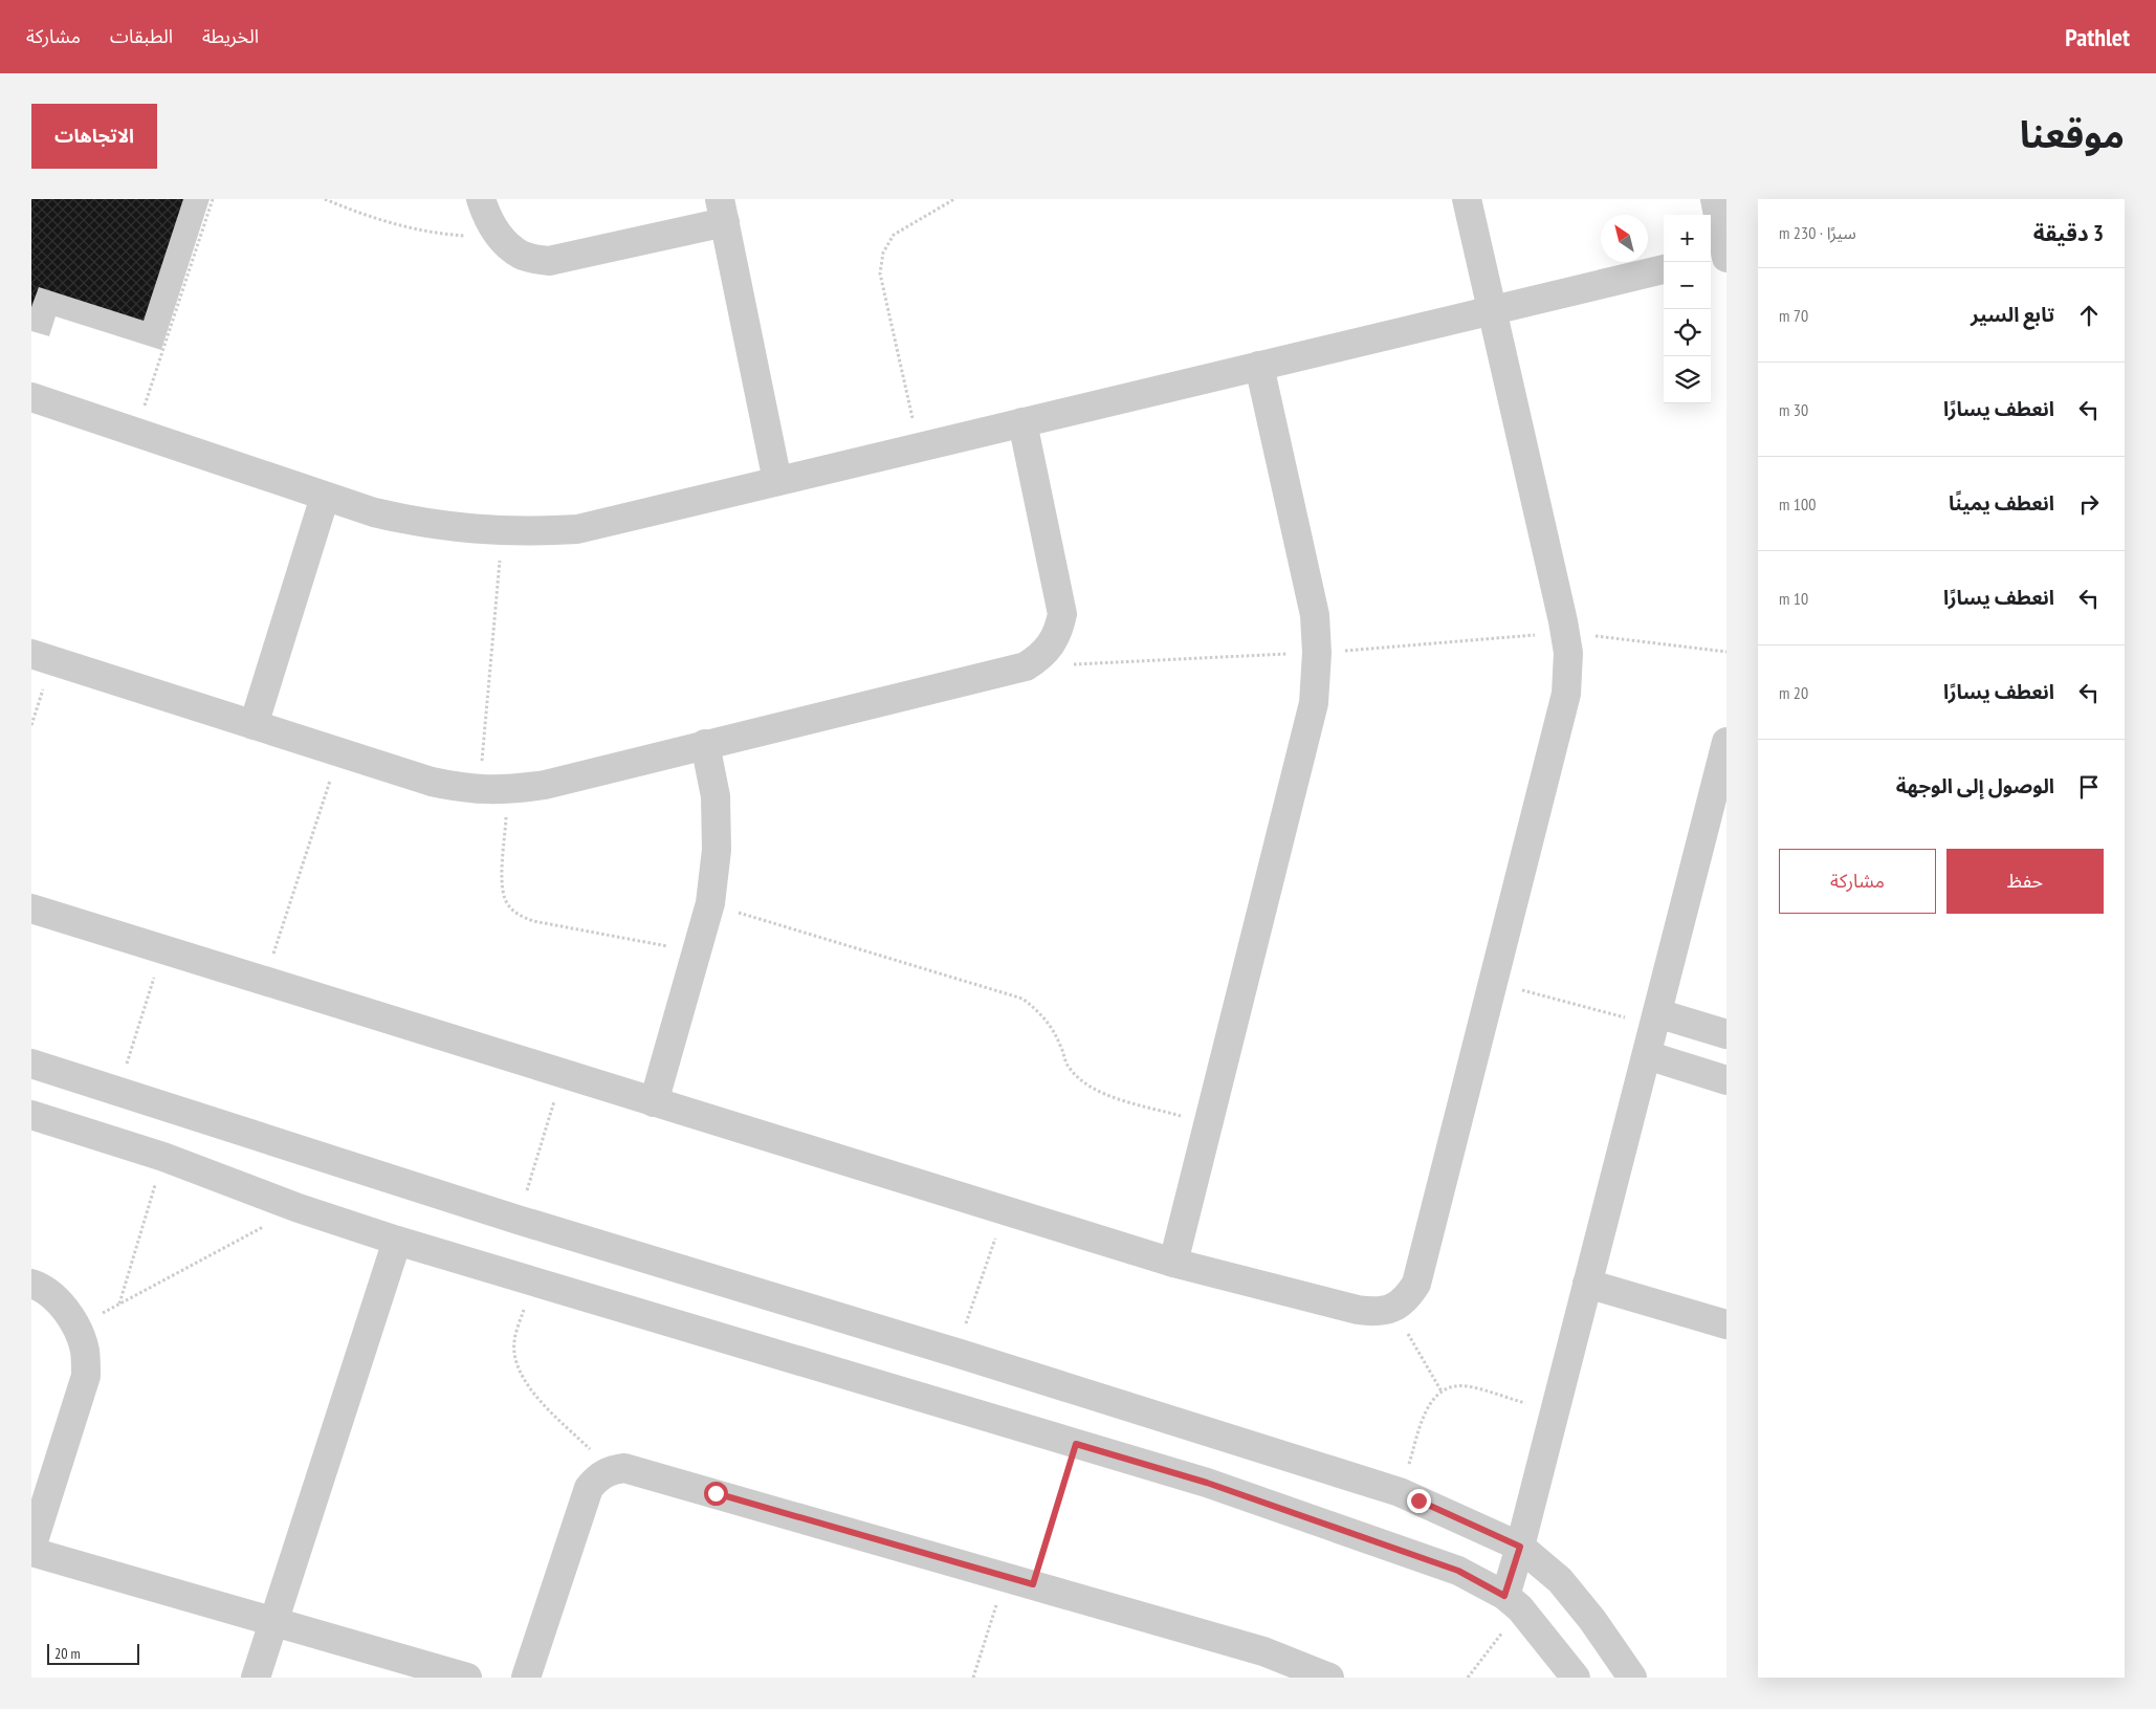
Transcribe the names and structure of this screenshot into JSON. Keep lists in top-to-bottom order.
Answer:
{
  "scale_bar": "20 m",
  "north": "top left",
  "page": {
    "header": "Pathlet",
    "nav": ["الخريطة", "الطبقات", "مشاركة"],
    "title": "موقعنا",
    "buttons": [
      "الاتجاهات",
      ["حفظ", "مشاركة"]
    ],
    "heading": ["3 دقيقة", "سيرًا · 230 m"],
    "map_buttons": ["+", "−"],
    "list": [
      ["تابع السير", "70 m"],
      ["انعطف يسارًا", "30 m"],
      ["انعطف يمينًا", "100 m"],
      ["انعطف يسارًا", "10 m"],
      ["انعطف يسارًا", "20 m"],
      "الوصول إلى الوجهة"
    ],
    "scale": "20 m"
  }
}
